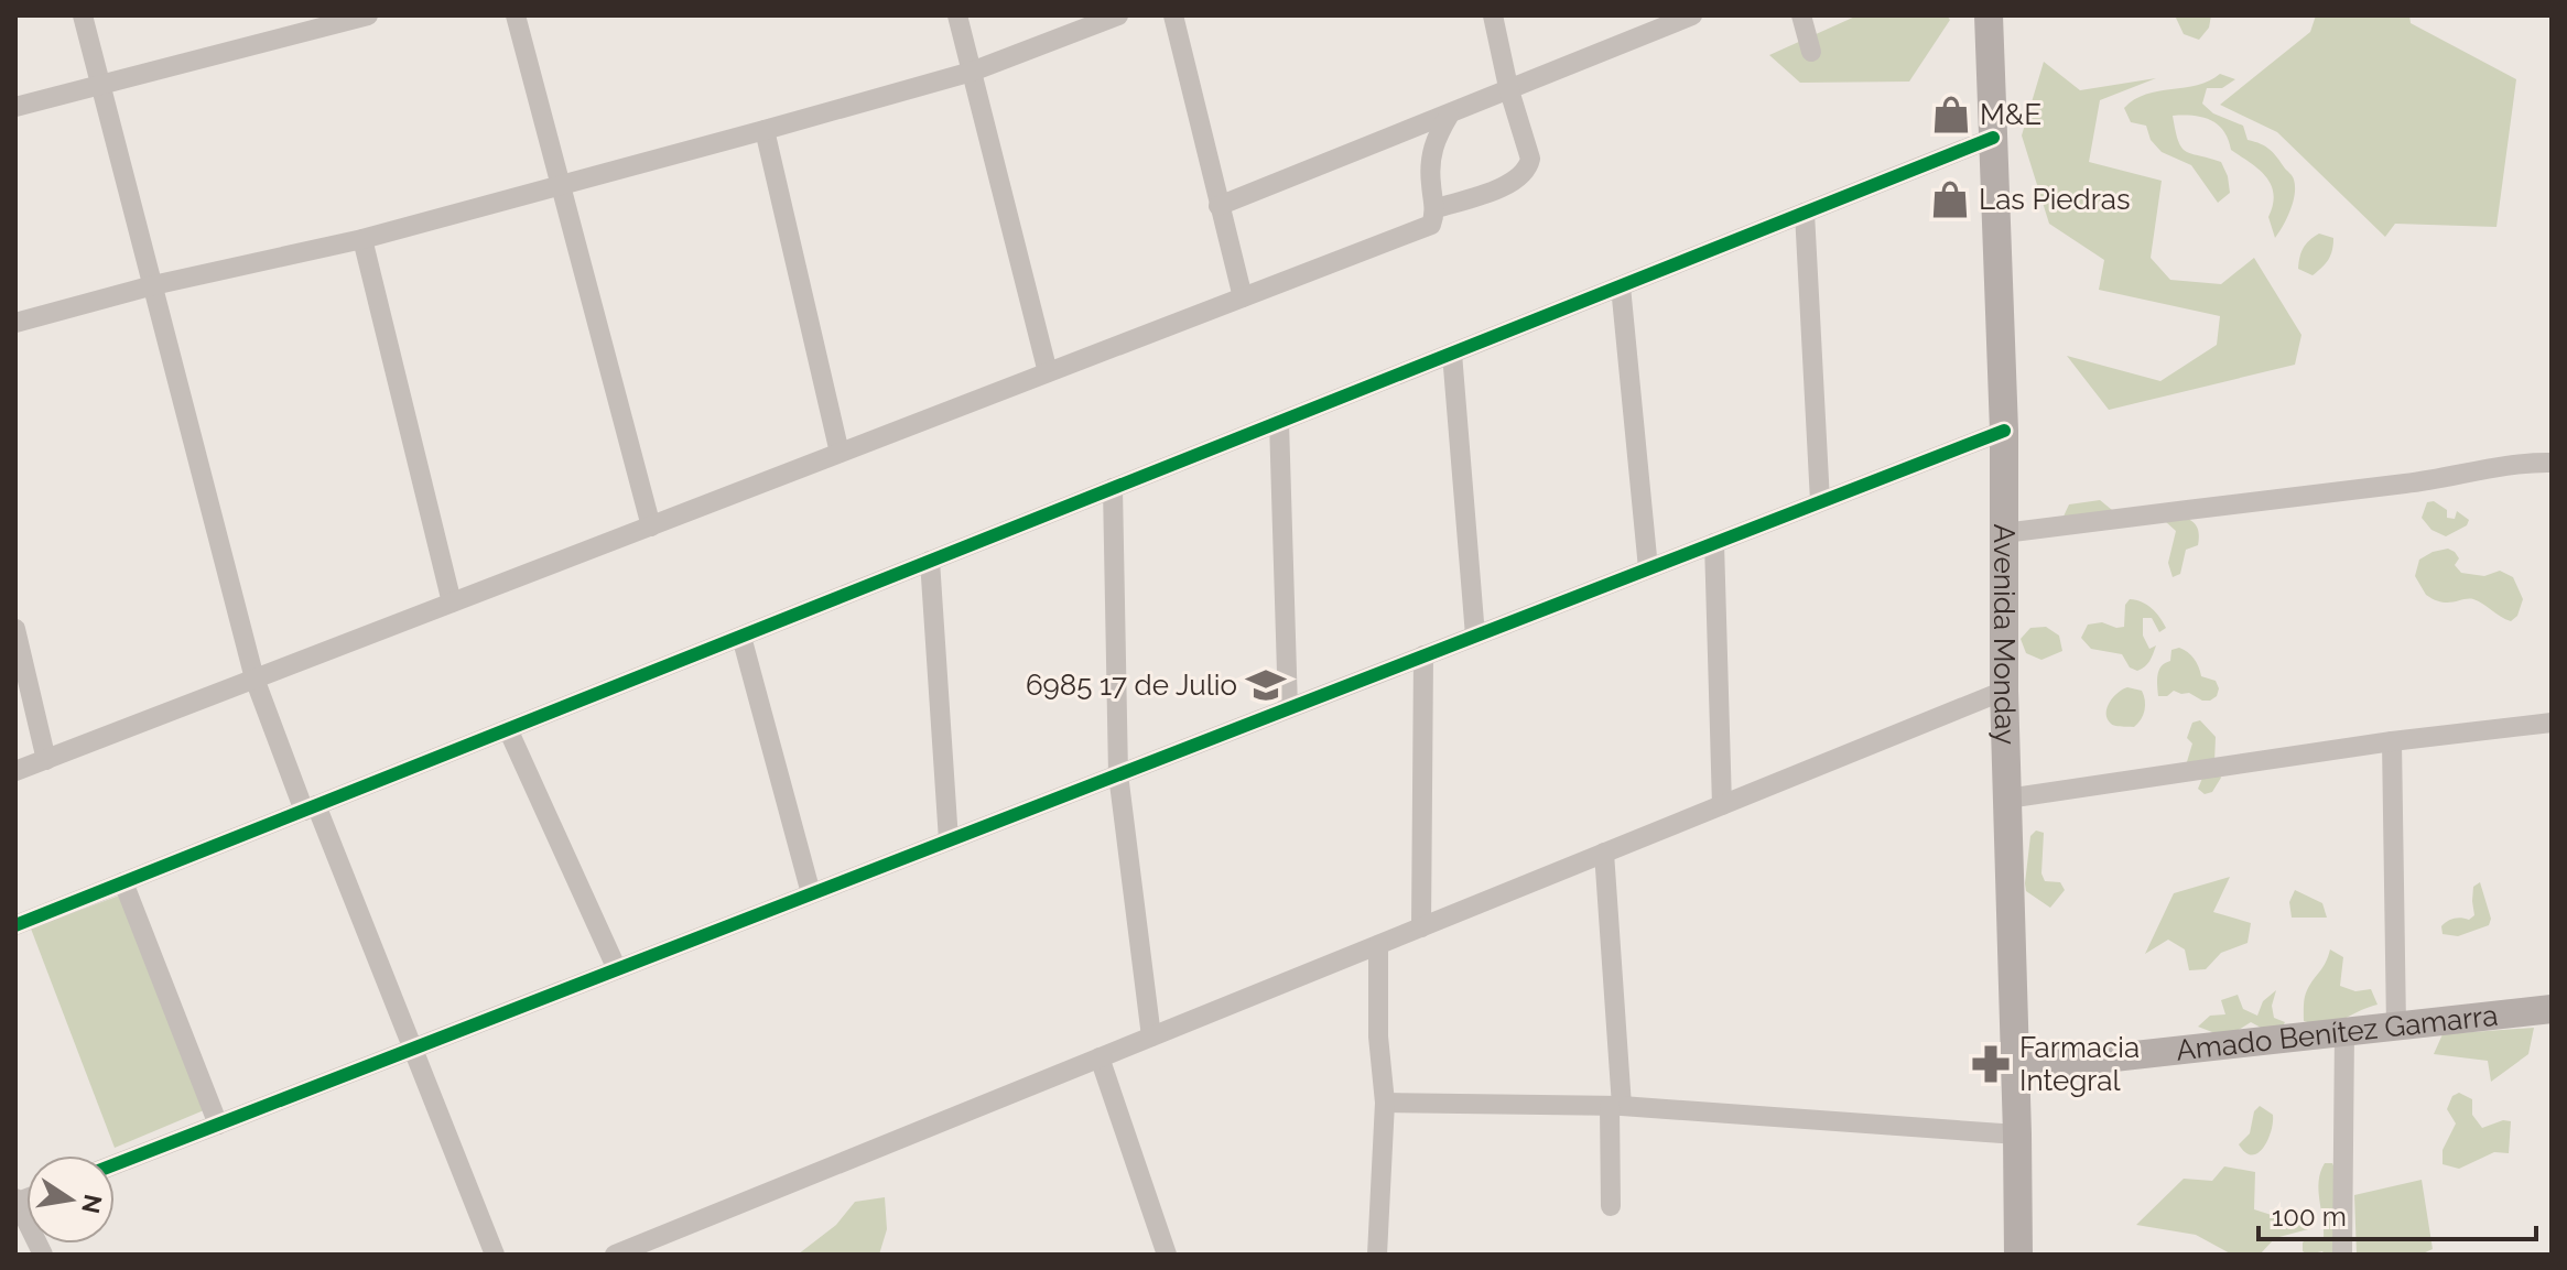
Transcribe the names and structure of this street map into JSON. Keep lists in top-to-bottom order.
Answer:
{
  "streets": {
    "main road": ["Avenida Monday", "Amado Benítez Gamarra"]
  },
  "crossings": [
    ["Avenida Monday", "Amado Benítez Gamarra"]
  ],
  "places": {
    "shop": ["M&E", "Las Piedras"],
    "school or university": ["6985 17 de Julio"],
    "pharmacy": ["Farmacia Integral"]
  },
  "scale_bar": "100 m",
  "north": "right"
}
